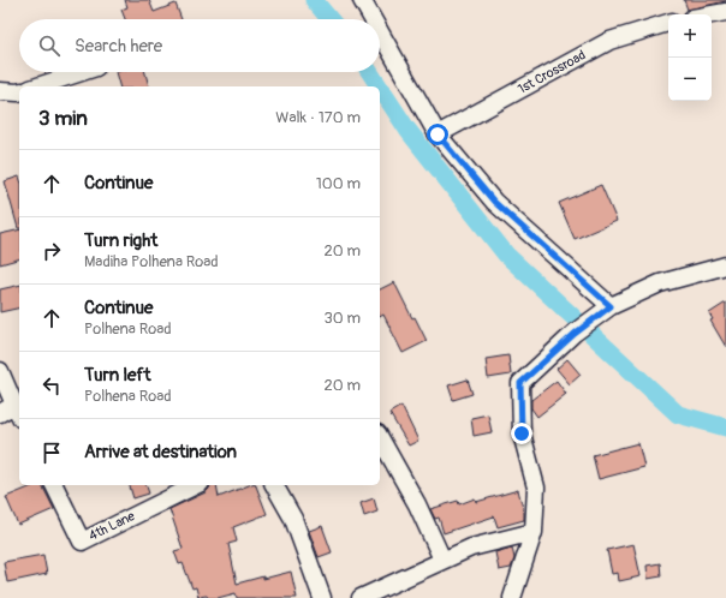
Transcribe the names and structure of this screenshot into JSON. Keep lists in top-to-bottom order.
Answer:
{
  "streets": {
    "street": ["1st Crossroad", "4th Lane"]
  },
  "page": {
    "map_buttons": ["+", "−"],
    "search": "Search here",
    "heading": ["3 min", "Walk · 170 m"],
    "list": [
      ["Continue", "100 m"],
      ["Turn right", "Madiha Polhena Road", "20 m"],
      ["Continue", "Polhena Road", "30 m"],
      ["Turn left", "Polhena Road", "20 m"],
      "Arrive at destination"
    ]
  }
}
